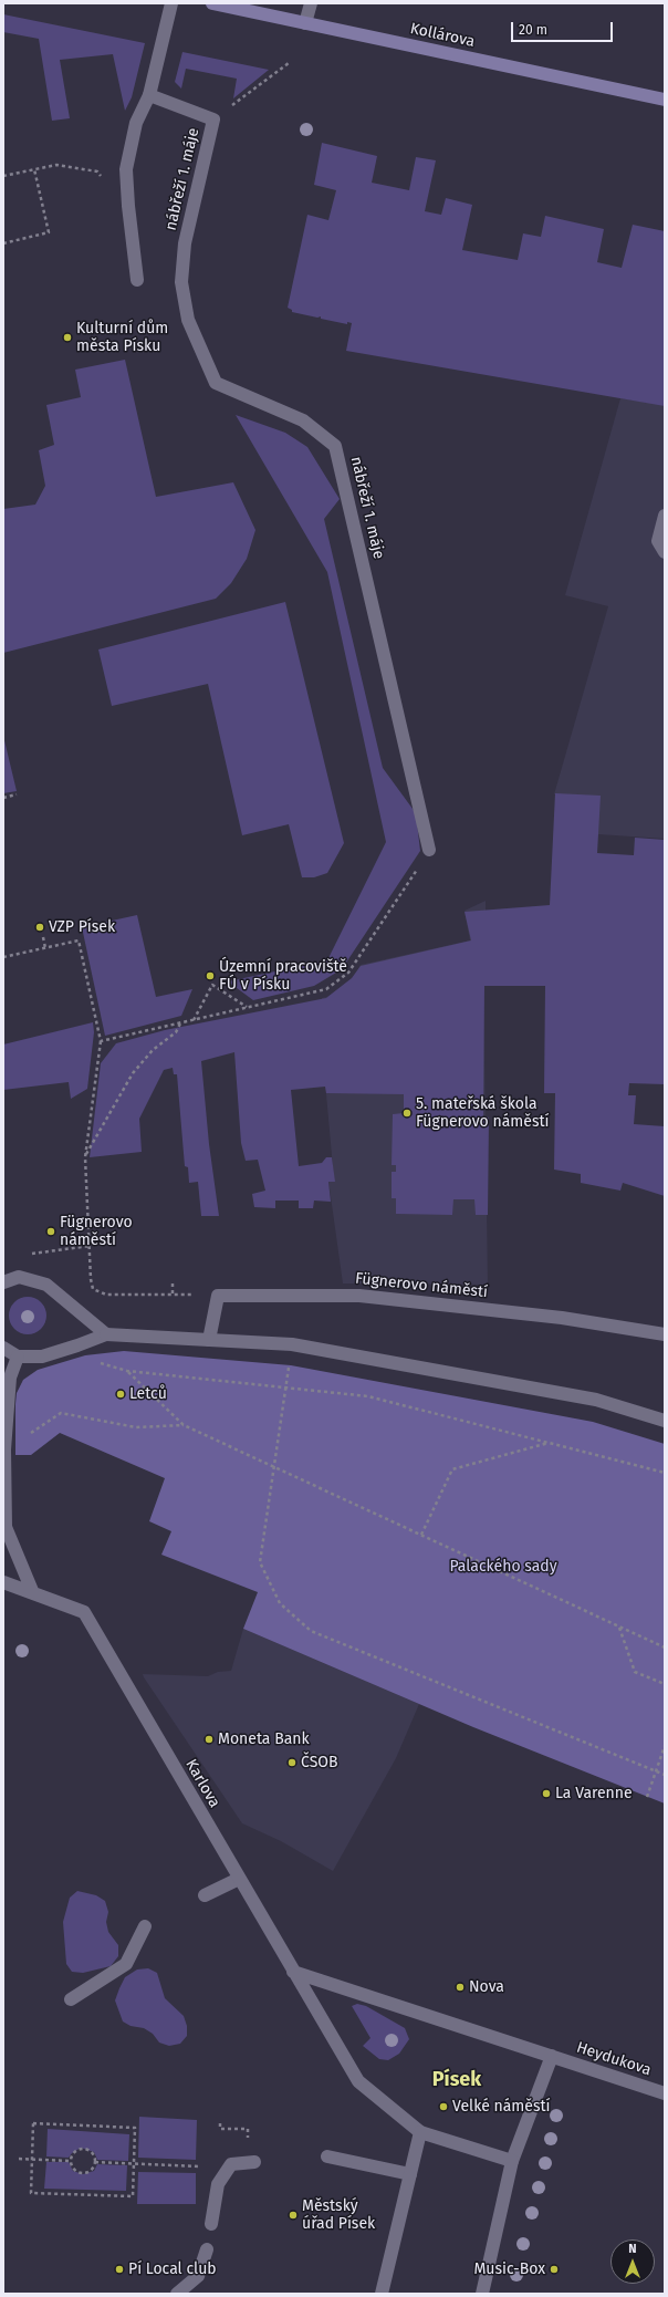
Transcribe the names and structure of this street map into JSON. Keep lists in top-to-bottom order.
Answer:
{
  "streets": {
    "main road": ["Kollárova"],
    "street": [
      "nábřeží 1. máje",
      "Fügnerovo náměstí",
      "Karlova",
      "Heydukova"
    ]
  },
  "districts": ["Písek"],
  "parks": ["Palackého sady"],
  "places": [
    "Kulturní dům města Písku",
    "VZP Písek",
    "Územní pracoviště FÚ v Písku",
    "5. mateřská škola Fügnerovo náměstí",
    "Fügnerovo náměstí",
    "Letců",
    "Moneta Bank",
    "ČSOB",
    "La Varenne",
    "Nova",
    "Velké náměstí",
    "Městský úřad Písek",
    "Pí Local club",
    "Music-Box"
  ],
  "scale_bar": "20 m",
  "north": "top"
}
